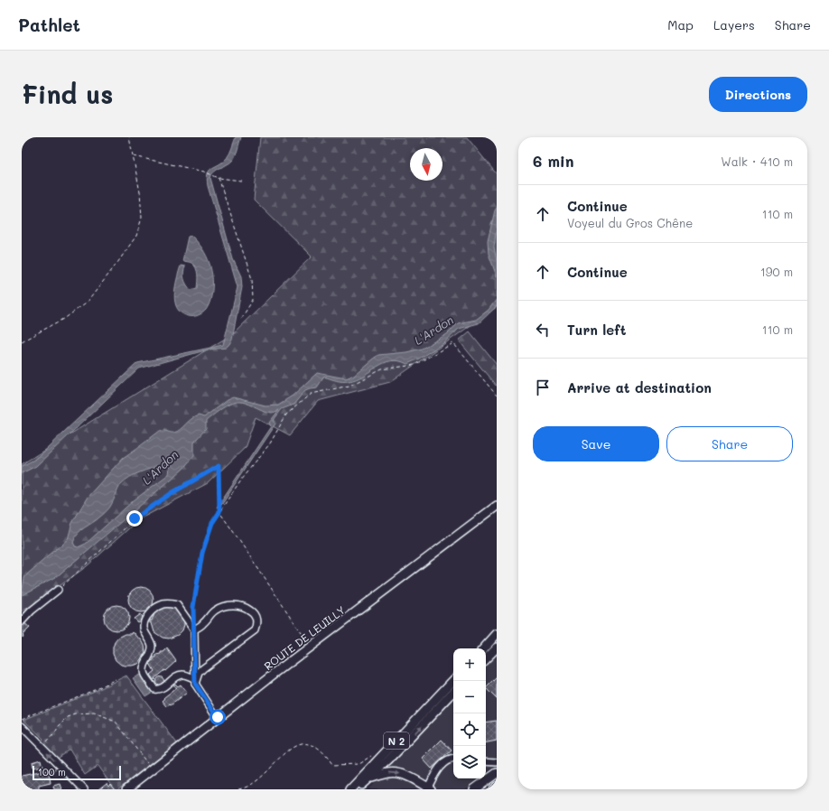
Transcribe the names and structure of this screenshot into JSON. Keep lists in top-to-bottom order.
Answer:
{
  "streets": {
    "main road": ["ROUTE DE LEUILLY", "N 2"]
  },
  "water": ["L'Ardon"],
  "scale_bar": "100 m",
  "north": "bottom",
  "page": {
    "header": "Pathlet",
    "nav": ["Map", "Layers", "Share"],
    "buttons": [
      "Directions",
      ["Save", "Share"]
    ],
    "title": "Find us",
    "heading": ["6 min", "Walk · 410 m"],
    "list": [
      ["Continue", "Voyeul du Gros Chêne", "110 m"],
      ["Continue", "190 m"],
      ["Turn left", "110 m"],
      "Arrive at destination"
    ],
    "map_buttons": ["+", "−"],
    "scale": "100 m"
  }
}
